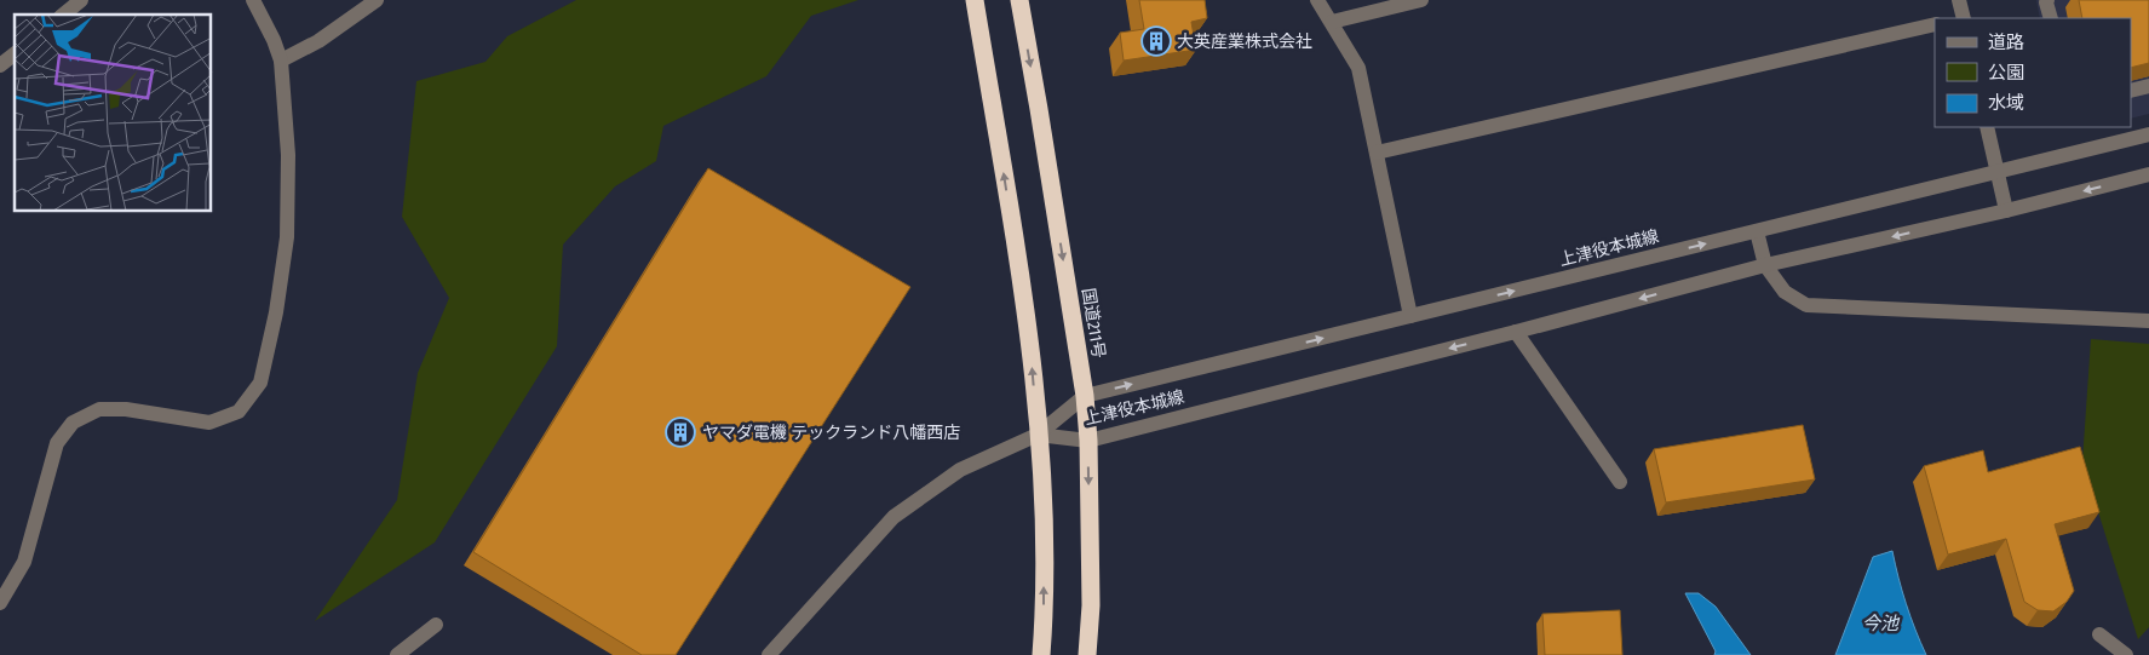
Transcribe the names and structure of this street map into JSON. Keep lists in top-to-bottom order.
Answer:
{
  "streets": {
    "highway": ["国道211号"],
    "street": ["上津役本城線"]
  },
  "crossings": [
    ["上津役本城線", "国道211号"]
  ],
  "water": ["今池"],
  "places": {
    "building": ["大英産業株式会社", "ヤマダ電機 テックランド八幡西店"]
  },
  "legend": ["道路", "公園", "水域"]
}
